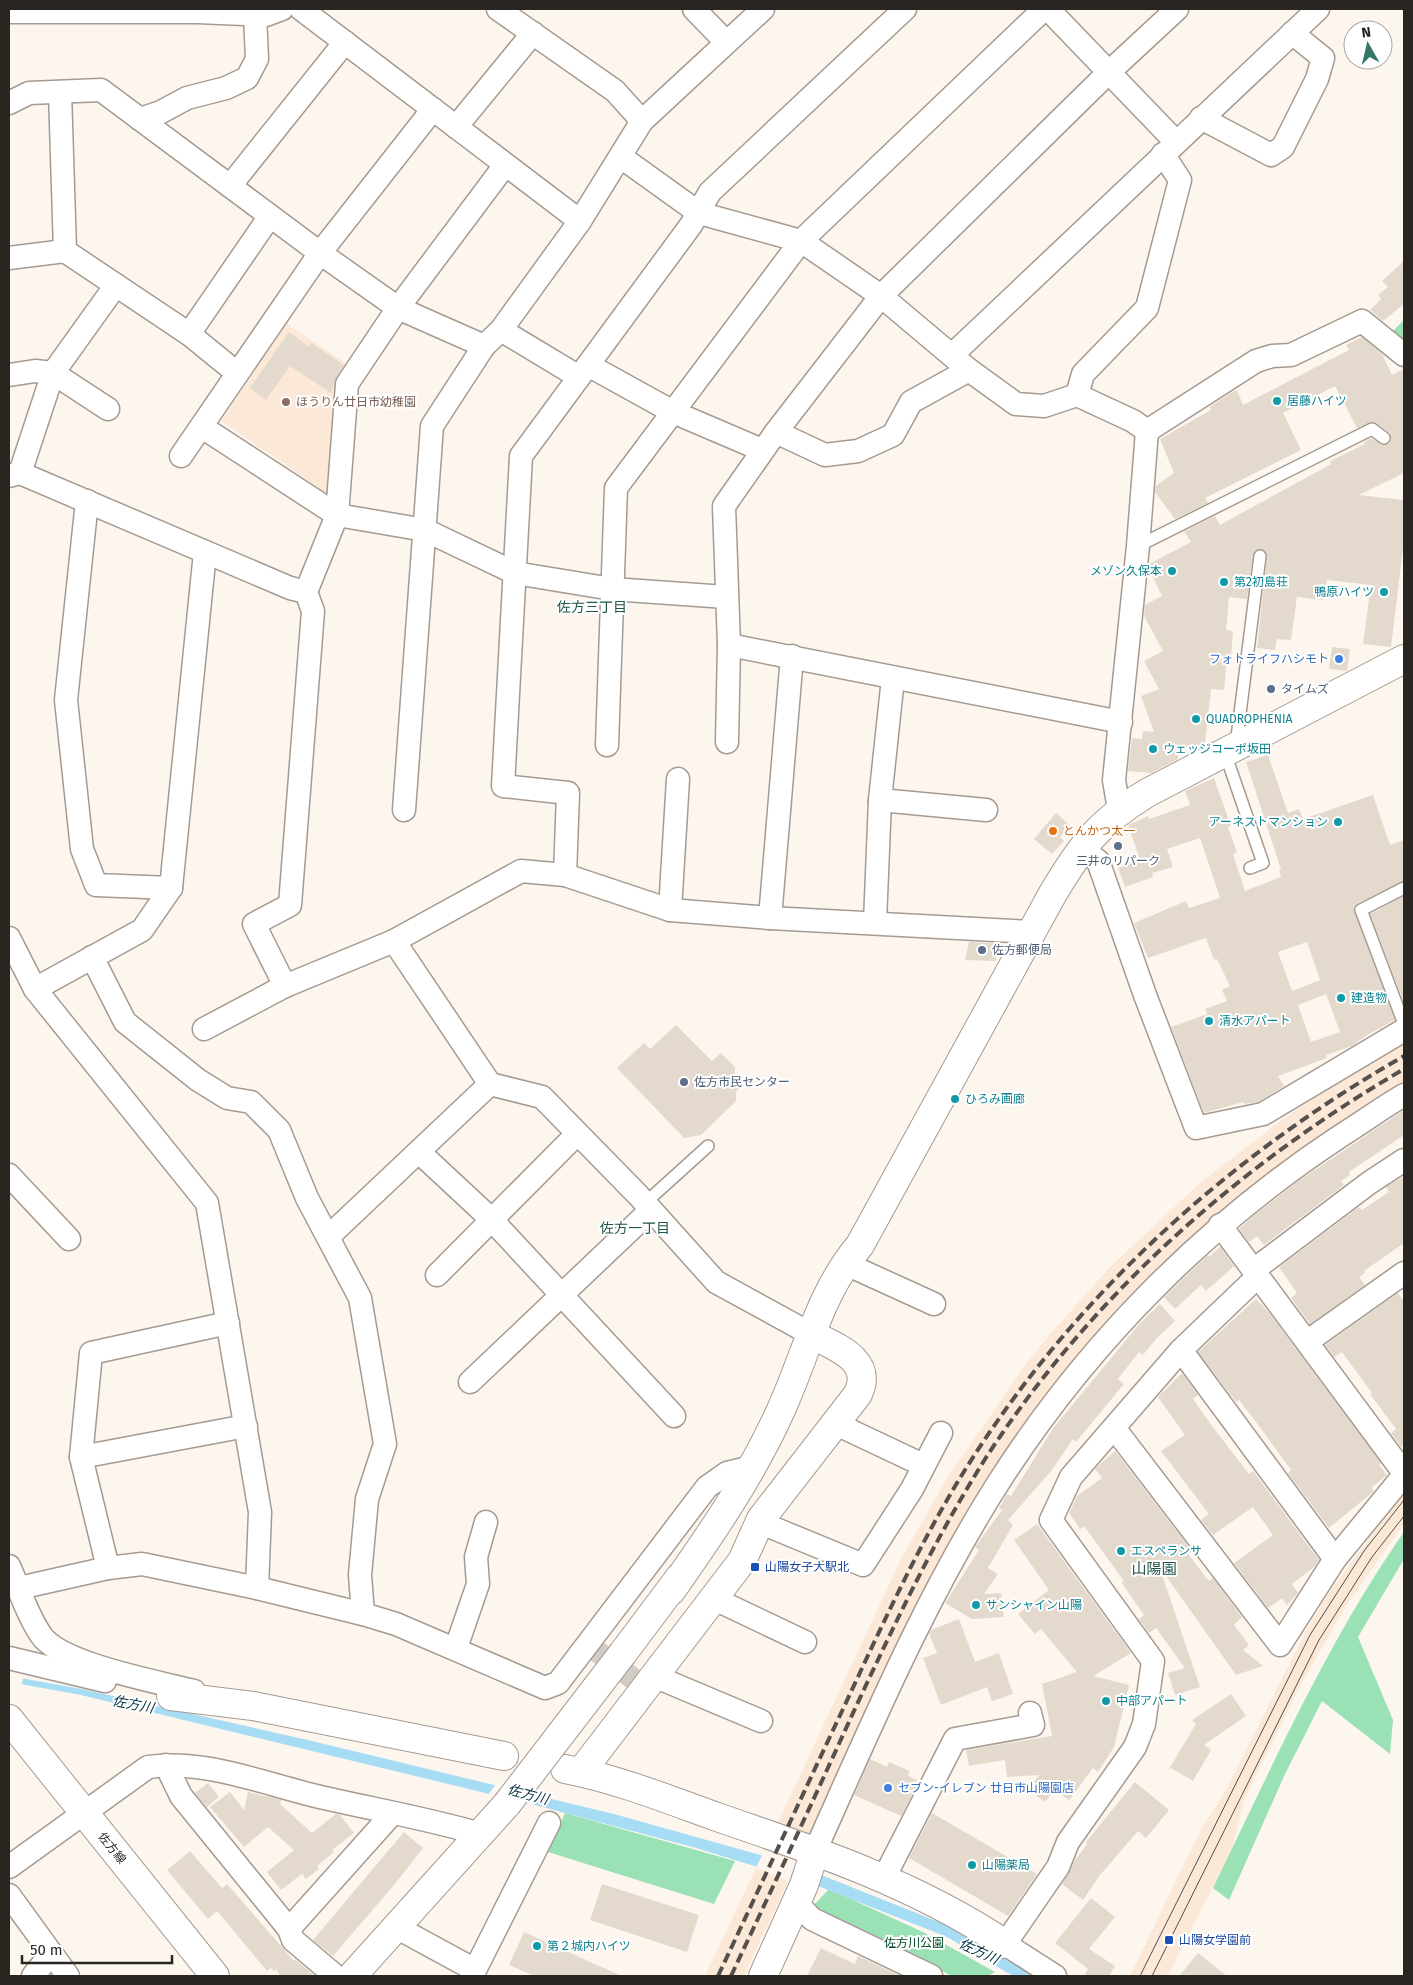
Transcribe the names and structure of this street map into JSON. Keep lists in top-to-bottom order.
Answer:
{
  "streets": {
    "street": ["佐方線"]
  },
  "districts": ["佐方三丁目", "佐方一丁目", "山陽園"],
  "water": ["佐方川"],
  "parks": ["佐方川公園"],
  "places": {
    "other": [
      "居藤ハイツ",
      "ほうりん廿日市幼稚園",
      "メゾン久保本",
      "第2初島荘",
      "鴨原ハイツ",
      "フォトライフハシモト",
      "タイムズ",
      "QUADROPHENIA",
      "ウェッジコーポ坂田",
      "アーネストマンション",
      "とんかつ太一",
      "三井のリパーク",
      "佐方郵便局",
      "建造物",
      "清水アパート",
      "佐方市民センター",
      "ひろみ画廊",
      "エスペランサ",
      "サンシャイン山陽",
      "中部アパート",
      "セブン-イレブン 廿日市山陽園店",
      "山陽薬局",
      "第２城内ハイツ"
    ],
    "transit": ["山陽女子大駅北", "山陽女学園前"]
  },
  "scale_bar": "50 m",
  "north": "top"
}
